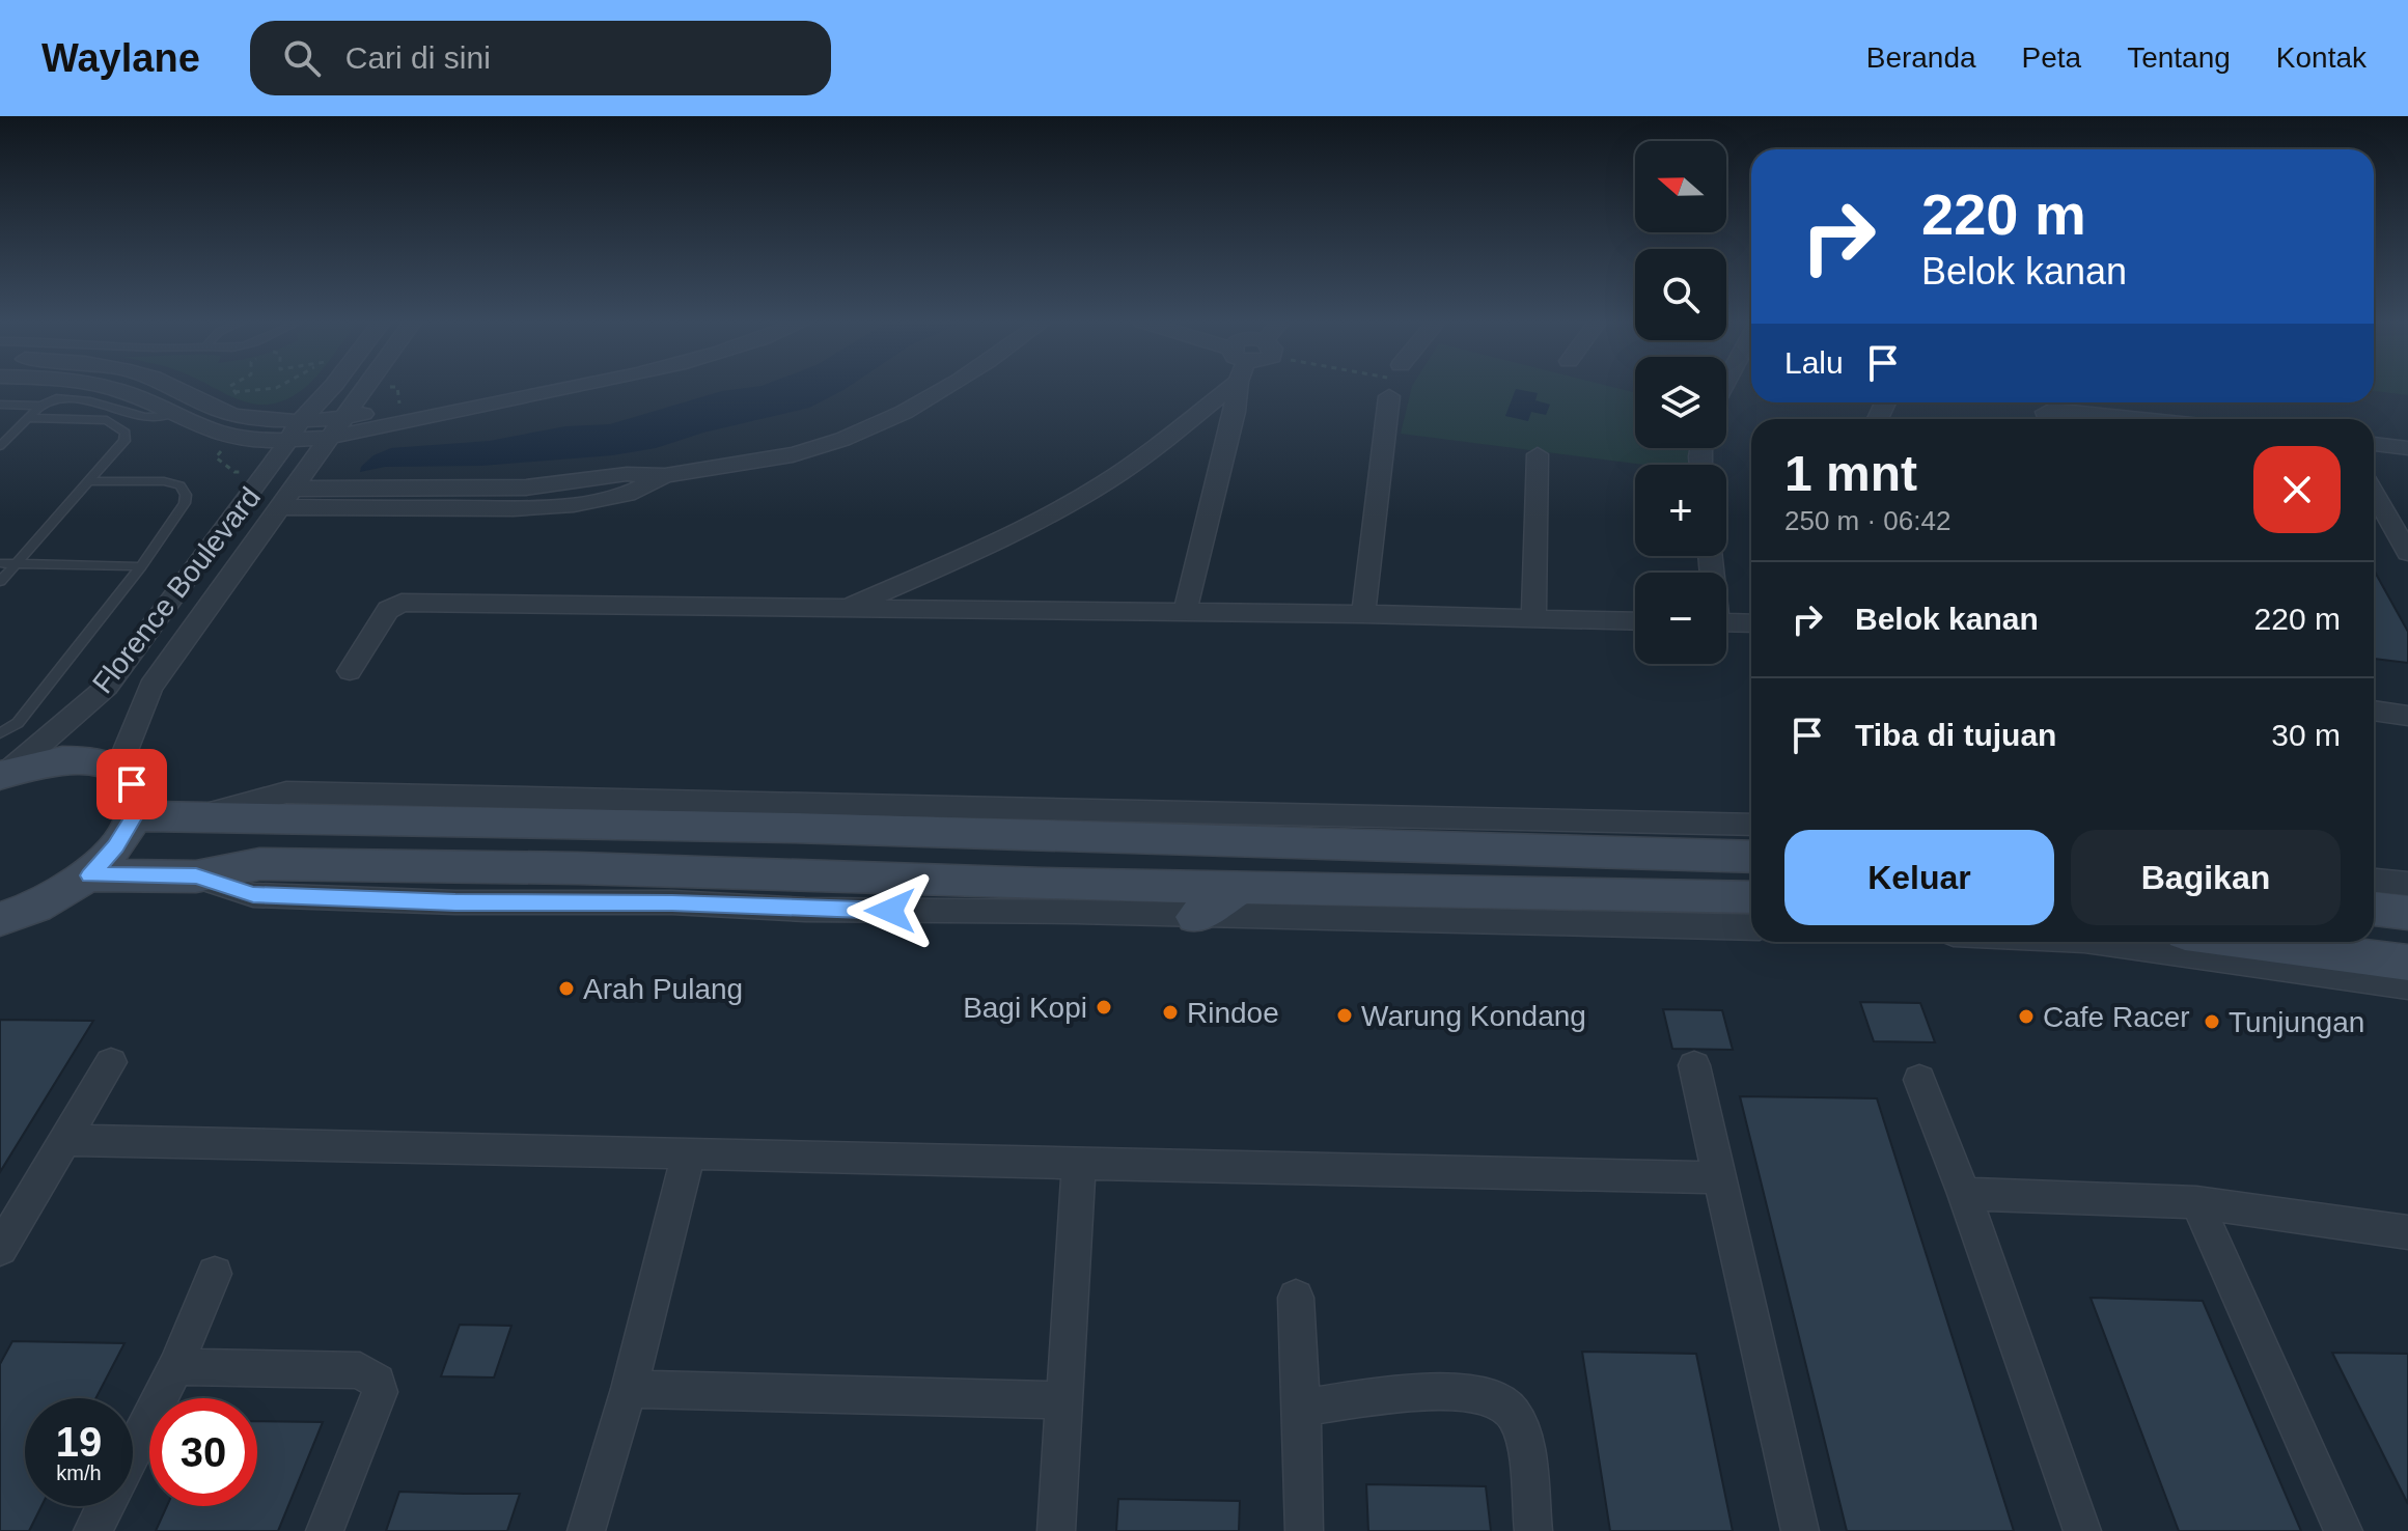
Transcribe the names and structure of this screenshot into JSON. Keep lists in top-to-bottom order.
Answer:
{
  "streets": {
    "street": ["Florence Boulevard"]
  },
  "places": [
    "Arah Pulang",
    "Bagi Kopi",
    "Rindoe",
    "Warung Kondang",
    "Cafe Racer",
    "Tunjungan"
  ],
  "north": "left",
  "page": {
    "header": "Waylane",
    "search": "Cari di sini",
    "nav": [
      "Beranda",
      "Peta",
      "Tentang",
      "Kontak"
    ],
    "map_buttons": ["+", "−"],
    "turn": ["220 m", "Belok kanan"],
    "then": "Lalu",
    "heading": ["1 mnt", "250 m · 06:42"],
    "list": [
      {
        "name": "Belok kanan",
        "value": "220 m"
      },
      {
        "name": "Tiba di tujuan",
        "value": "30 m"
      }
    ],
    "buttons": ["Keluar", "Bagikan"],
    "speed": "19 km/h",
    "limit": "30"
  }
}
